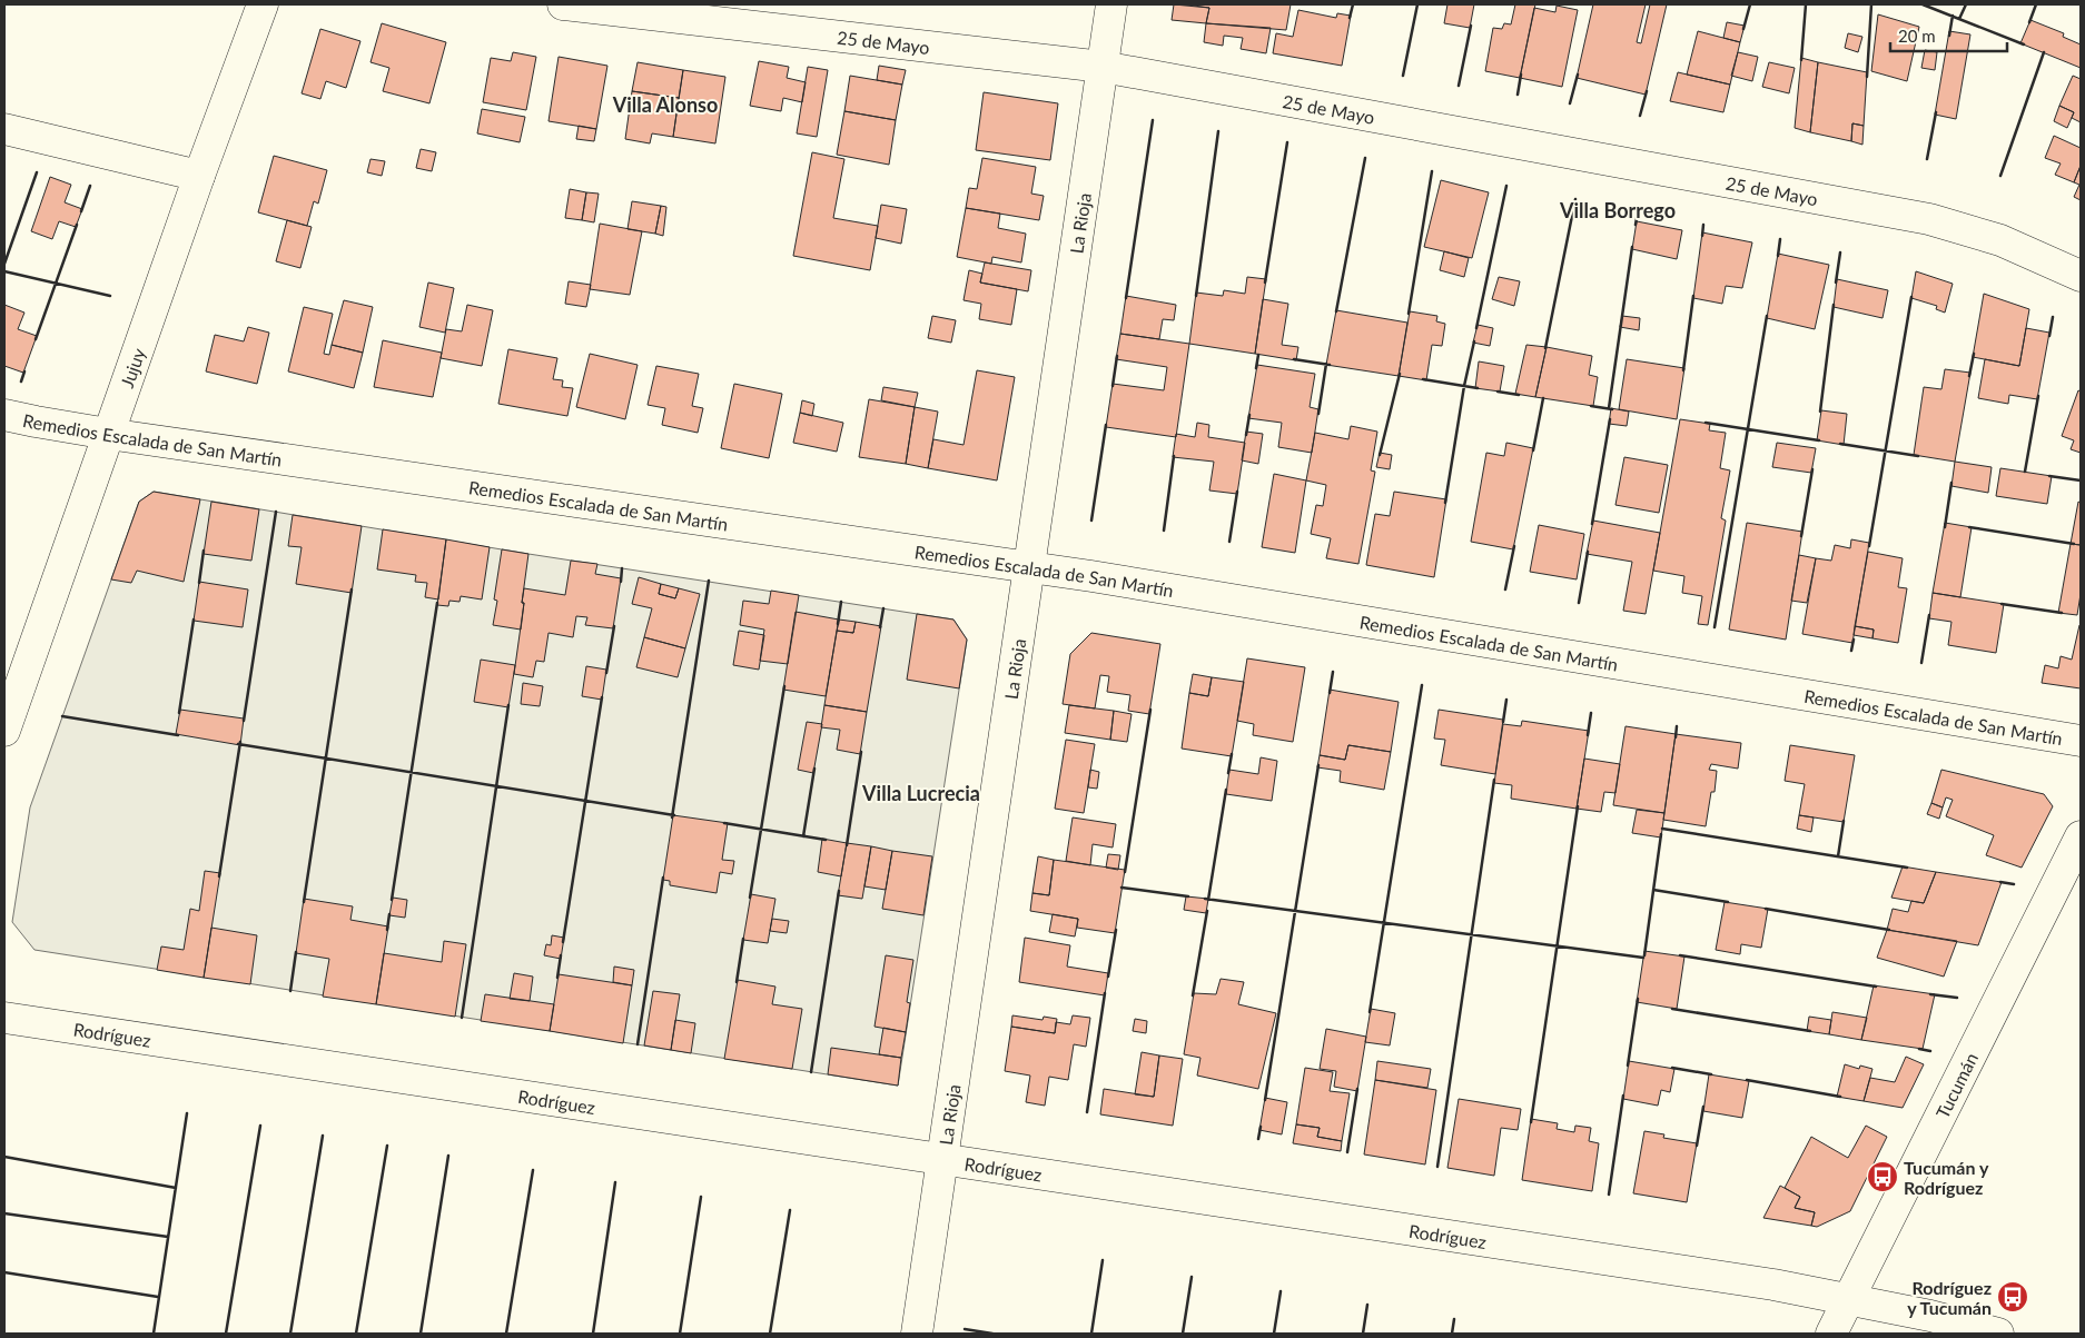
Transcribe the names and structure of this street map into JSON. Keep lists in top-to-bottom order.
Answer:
{
  "streets": {
    "street": [
      "25 de Mayo",
      "La Rioja",
      "Jujuy",
      "Remedios Escalada de San Martín",
      "Rodríguez",
      "Tucumán"
    ]
  },
  "crossings": [
    ["25 de Mayo", "La Rioja"],
    ["La Rioja", "Remedios Escalada de San Martín"],
    ["La Rioja", "Rodríguez"],
    ["Jujuy", "Remedios Escalada de San Martín"],
    ["Rodríguez", "Tucumán"]
  ],
  "districts": ["Villa Alonso", "Villa Borrego", "Villa Lucrecia"],
  "places": {
    "bus stop": ["Tucumán y Rodríguez", "Rodríguez y Tucumán"]
  },
  "scale_bar": "20 m"
}
